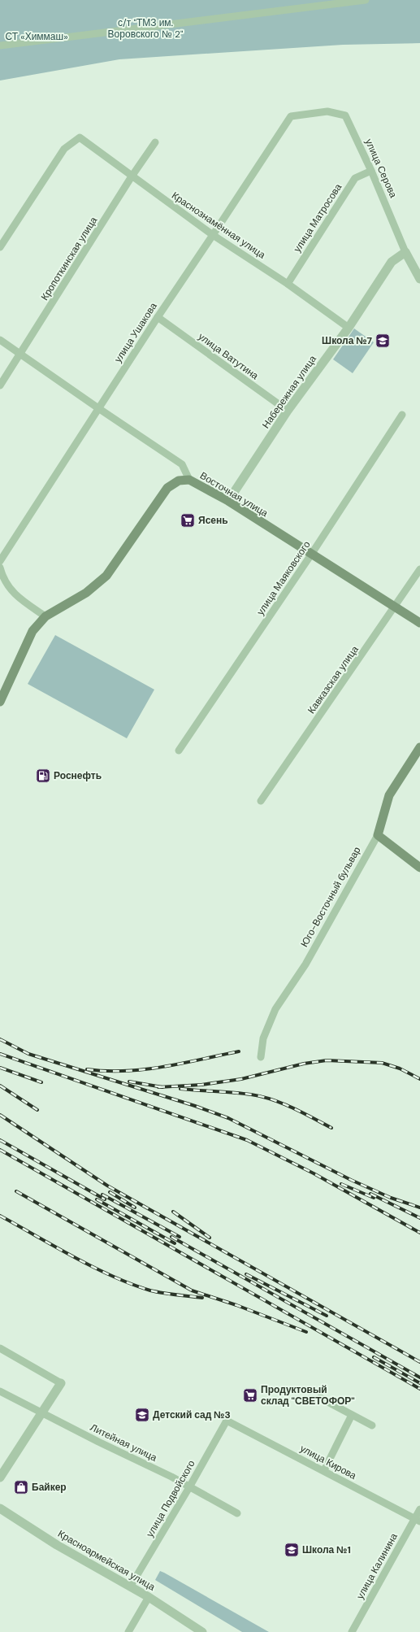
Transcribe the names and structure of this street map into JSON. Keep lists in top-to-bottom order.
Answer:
{
  "streets": {
    "main road": ["Восточная улица", "Юго-Восточный бульвар"],
    "street": [
      "улица Серова",
      "улица Матросова",
      "Краснознамённая улица",
      "Кропоткинская улица",
      "улица Ушакова",
      "улица Ватутина",
      "Набережная улица",
      "улица Маяковского",
      "Кавказская улица",
      "Литейная улица",
      "улица Кирова",
      "улица Подвойского",
      "Красноармейская улица",
      "улица Калинина"
    ]
  },
  "crossings": [
    ["улица Серова", "улица Матросова"],
    ["улица Серова", "улица Ушакова"],
    ["улица Серова", "Набережная улица"],
    ["улица Матросова", "Краснознамённая улица"],
    ["Краснознамённая улица", "Кропоткинская улица"],
    ["Краснознамённая улица", "улица Ушакова"],
    ["Краснознамённая улица", "Набережная улица"],
    ["Кропоткинская улица", "Восточная улица"],
    ["улица Ушакова", "улица Ватутина"],
    ["улица Ушакова", "Восточная улица"],
    ["улица Ватутина", "Набережная улица"],
    ["Набережная улица", "Восточная улица"],
    ["Восточная улица", "улица Маяковского"],
    ["Восточная улица", "Кавказская улица"],
    ["Литейная улица", "улица Подвойского"],
    ["улица Кирова", "улица Подвойского"],
    ["улица Кирова", "улица Калинина"],
    ["улица Подвойского", "Красноармейская улица"]
  ],
  "parks": ["с/т \"ТМЗ им. Воровского № 2\"", "СТ «Химмаш»"],
  "places": {
    "school or university": ["Школа №7", "Детский сад №3", "Школа №1"],
    "supermarket": ["Ясень", "Продуктовый склад \"СВЕТОФОР\""],
    "fuel station": ["Роснефть"],
    "shop": ["Байкер"]
  }
}
